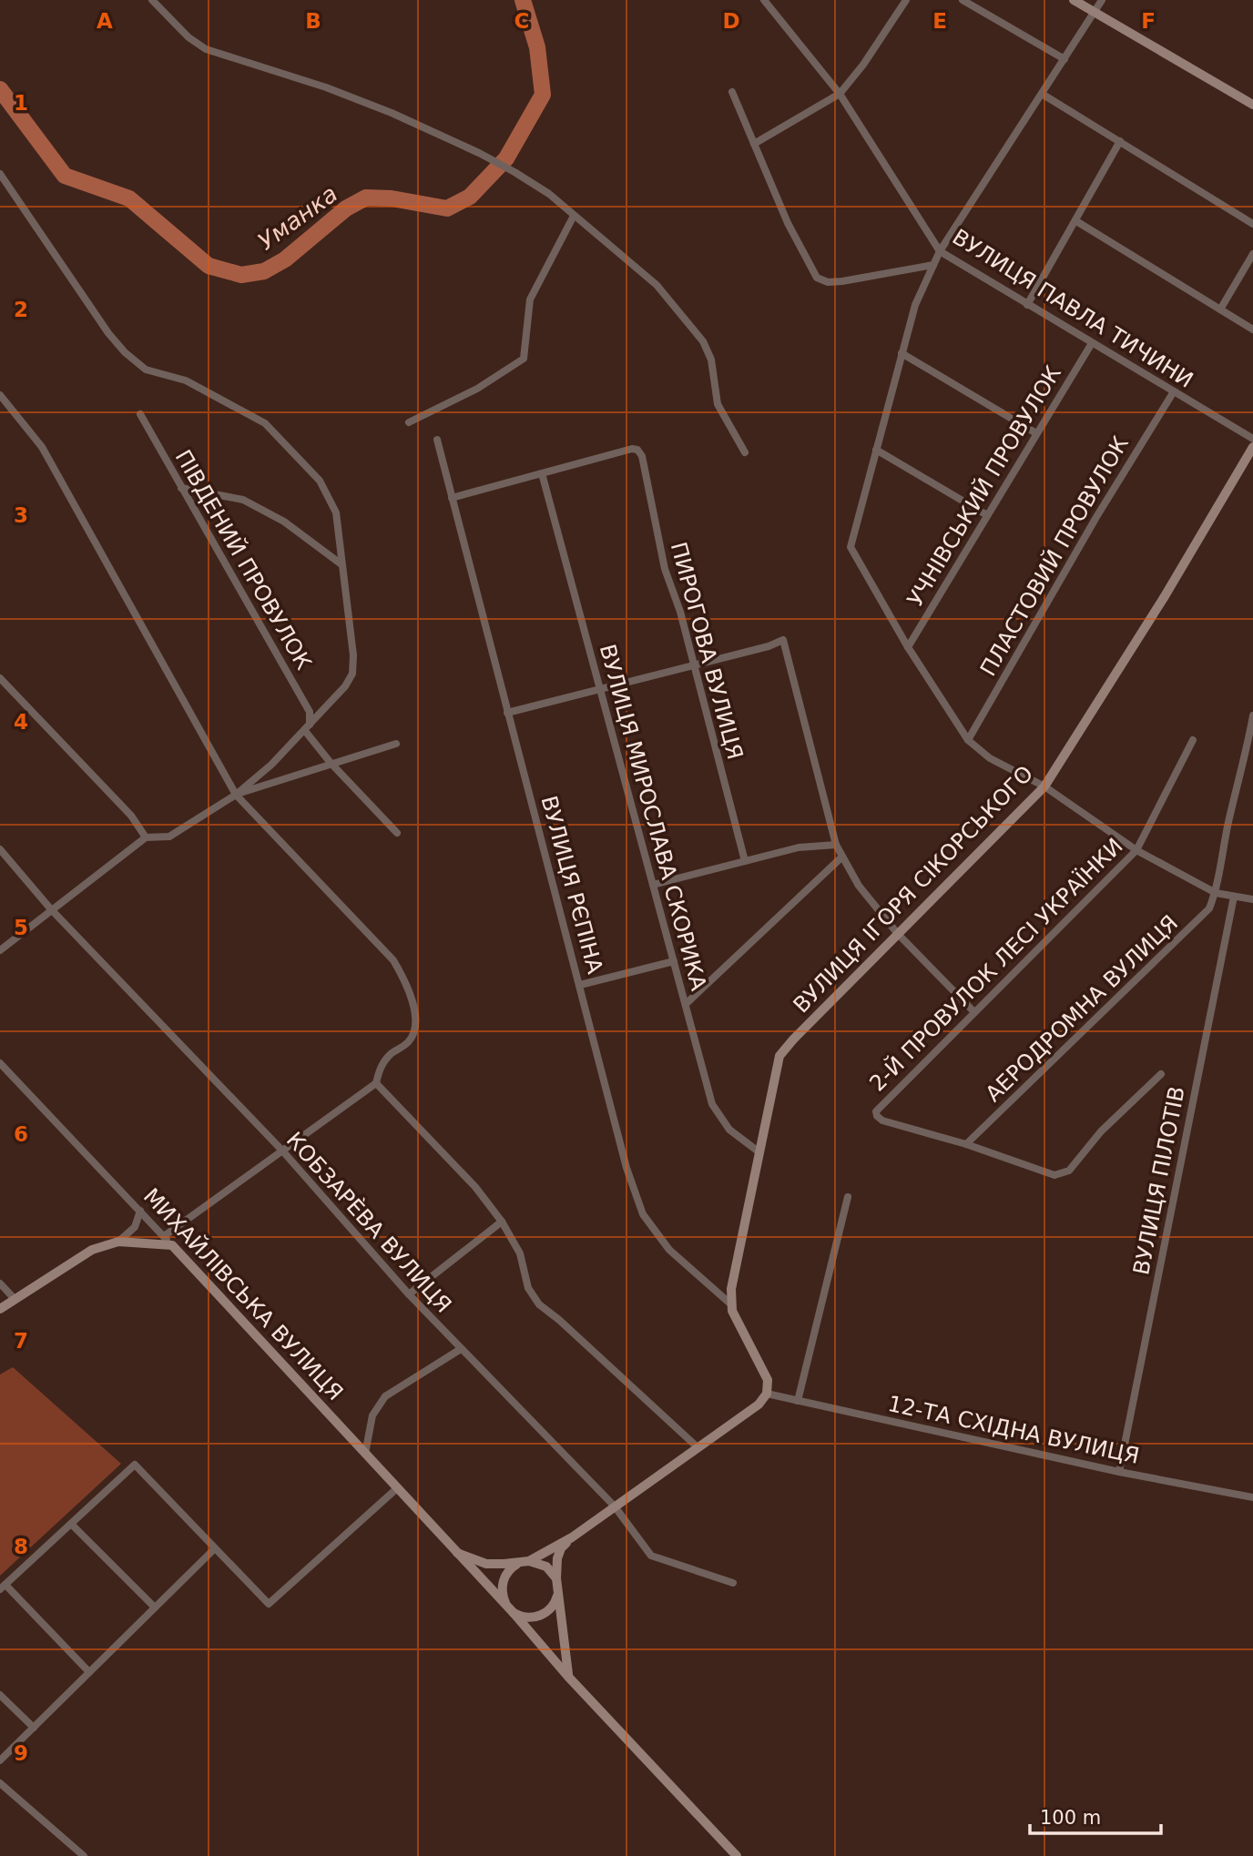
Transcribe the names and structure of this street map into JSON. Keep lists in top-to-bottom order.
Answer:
{
  "streets": {
    "main road": ["ВУЛИЦЯ ІГОРЯ СІКОРСЬКОГО", "МИХАЙЛІВСЬКА ВУЛИЦЯ"],
    "street": [
      "ВУЛИЦЯ ПАВЛА ТИЧИНИ",
      "УЧНІВСЬКИЙ ПРОВУЛОК",
      "ПЛАСТОВИЙ ПРОВУЛОК",
      "ПІВДЕНИЙ ПРОВУЛОК",
      "ПИРОГОВА ВУЛИЦЯ",
      "ВУЛИЦЯ МИРОСЛАВА СКОРИКА",
      "ВУЛИЦЯ РЄПІНА",
      "2-Й ПРОВУЛОК ЛЕСІ УКРАЇНКИ",
      "АЕРОДРОМНА ВУЛИЦЯ",
      "ВУЛИЦЯ ПІЛОТІВ",
      "КОБЗАРÈВА ВУЛИЦЯ",
      "12-ТА СХІДНА ВУЛИЦЯ"
    ]
  },
  "crossings": [
    ["ВУЛИЦЯ ПАВЛА ТИЧИНИ", "УЧНІВСЬКИЙ ПРОВУЛОК"],
    ["ВУЛИЦЯ ПАВЛА ТИЧИНИ", "ПЛАСТОВИЙ ПРОВУЛОК"],
    ["ПИРОГОВА ВУЛИЦЯ", "ВУЛИЦЯ МИРОСЛАВА СКОРИКА"],
    ["ВУЛИЦЯ МИРОСЛАВА СКОРИКА", "ВУЛИЦЯ ІГОРЯ СІКОРСЬКОГО"],
    ["ВУЛИЦЯ РЄПІНА", "ВУЛИЦЯ ІГОРЯ СІКОРСЬКОГО"],
    ["ВУЛИЦЯ ІГОРЯ СІКОРСЬКОГО", "12-ТА СХІДНА ВУЛИЦЯ"],
    ["2-Й ПРОВУЛОК ЛЕСІ УКРАЇНКИ", "АЕРОДРОМНА ВУЛИЦЯ"],
    ["ВУЛИЦЯ ПІЛОТІВ", "12-ТА СХІДНА ВУЛИЦЯ"]
  ],
  "water": ["Уманка"],
  "scale_bar": "100 m",
  "grid": {
    "columns": [
      "A",
      "B",
      "C",
      "D",
      "E",
      "F"
    ],
    "rows": [
      "1",
      "2",
      "3",
      "4",
      "5",
      "6",
      "7",
      "8",
      "9"
    ]
  }
}
